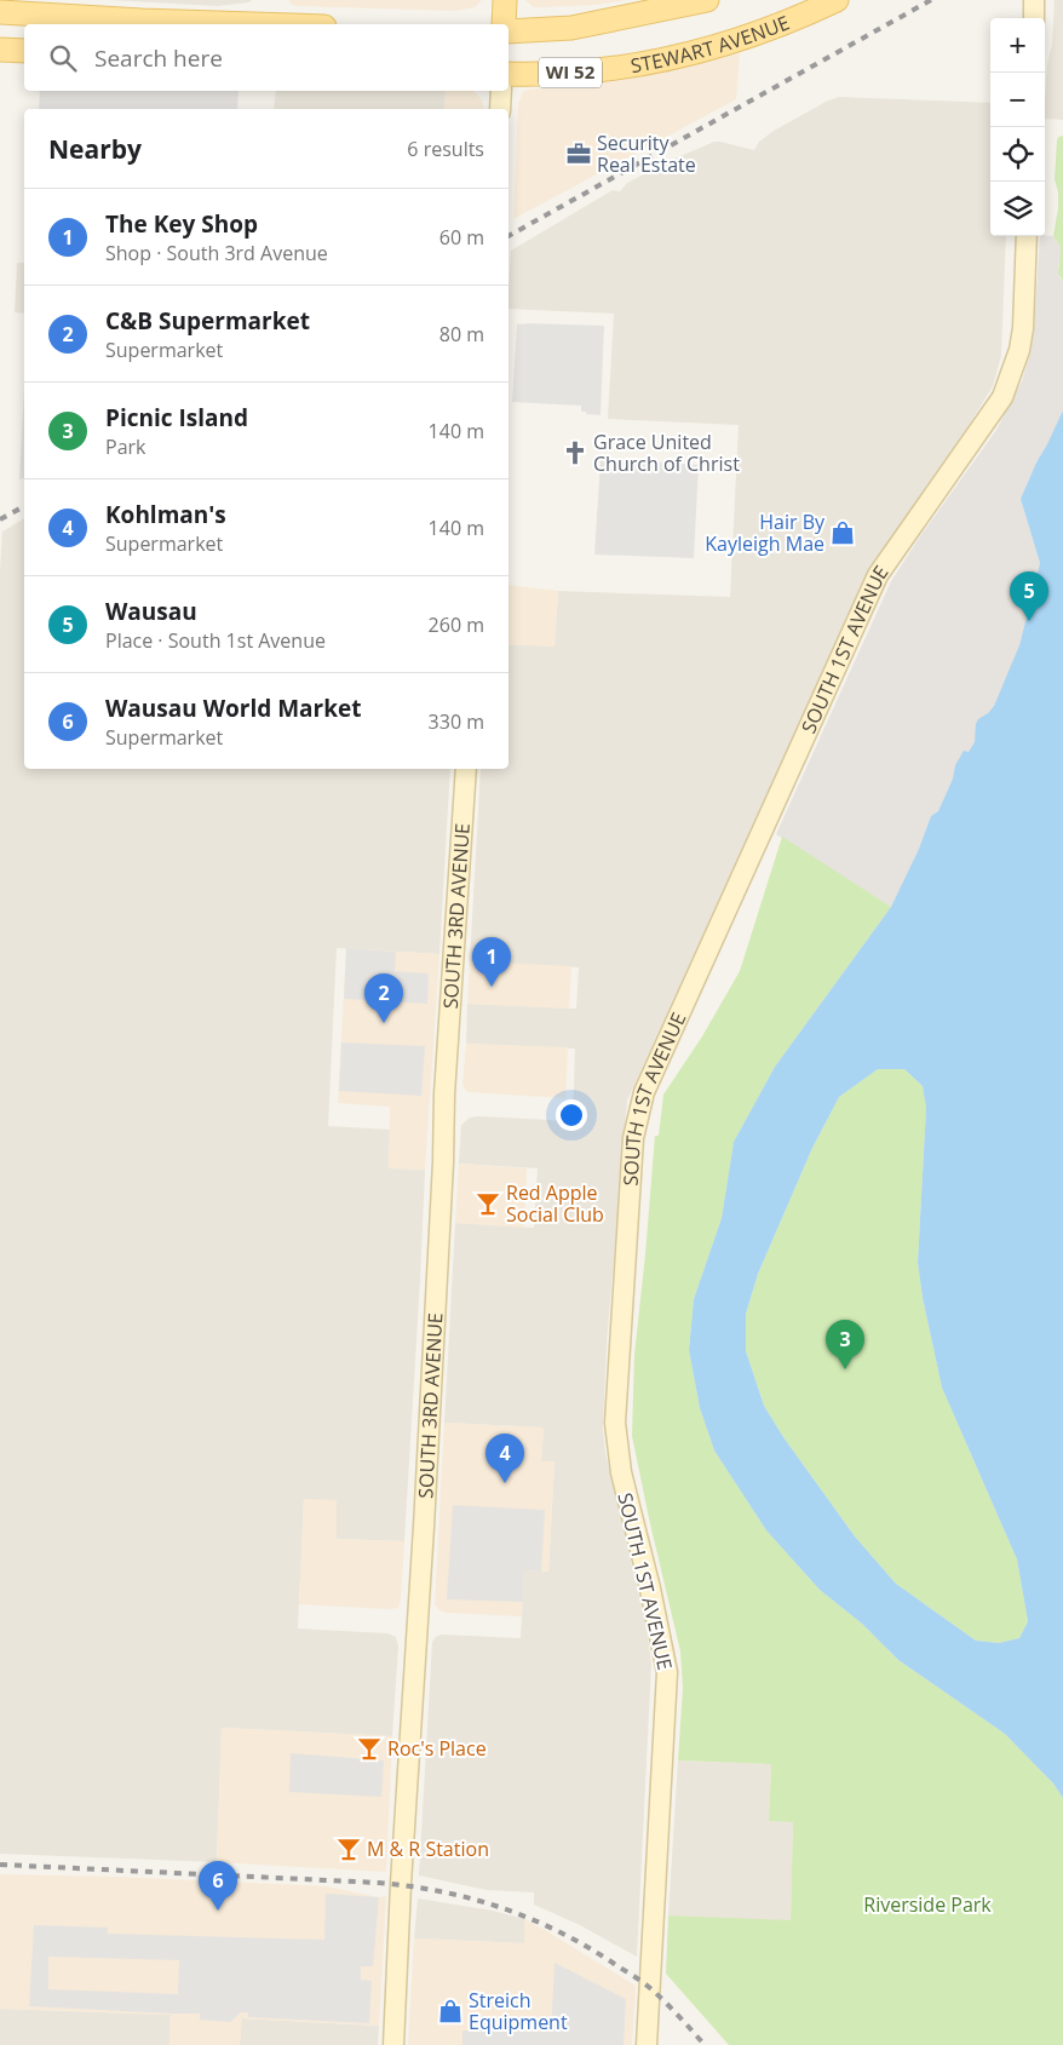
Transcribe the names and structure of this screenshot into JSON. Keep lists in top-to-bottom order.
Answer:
{
  "streets": {
    "main road": ["STEWART AVENUE", "WI 52"],
    "street": ["SOUTH 1ST AVENUE", "SOUTH 3RD AVENUE"]
  },
  "parks": ["Riverside Park"],
  "places": {
    "office": ["Security Real Estate"],
    "church": ["Grace United Church of Christ"],
    "shop": ["Hair By Kayleigh Mae", "Streich Equipment"],
    "bar": ["Red Apple Social Club", "Roc's Place", "M & R Station"]
  },
  "page": {
    "map_buttons": ["+", "−"],
    "search": "Search here",
    "heading": ["Nearby", "6 results"],
    "list": [
      {
        "mark": "1",
        "name": "The Key Shop",
        "note": "Shop · South 3rd Avenue",
        "value": "60 m"
      },
      {
        "mark": "2",
        "name": "C&B Supermarket",
        "note": "Supermarket",
        "value": "80 m"
      },
      {
        "mark": "3",
        "name": "Picnic Island",
        "note": "Park",
        "value": "140 m"
      },
      {
        "mark": "4",
        "name": "Kohlman's",
        "note": "Supermarket",
        "value": "140 m"
      },
      {
        "mark": "5",
        "name": "Wausau",
        "note": "Place · South 1st Avenue",
        "value": "260 m"
      },
      {
        "mark": "6",
        "name": "Wausau World Market",
        "note": "Supermarket",
        "value": "330 m"
      }
    ],
    "pins": [
      "5",
      "1",
      "2",
      "3",
      "4",
      "6"
    ]
  }
}
